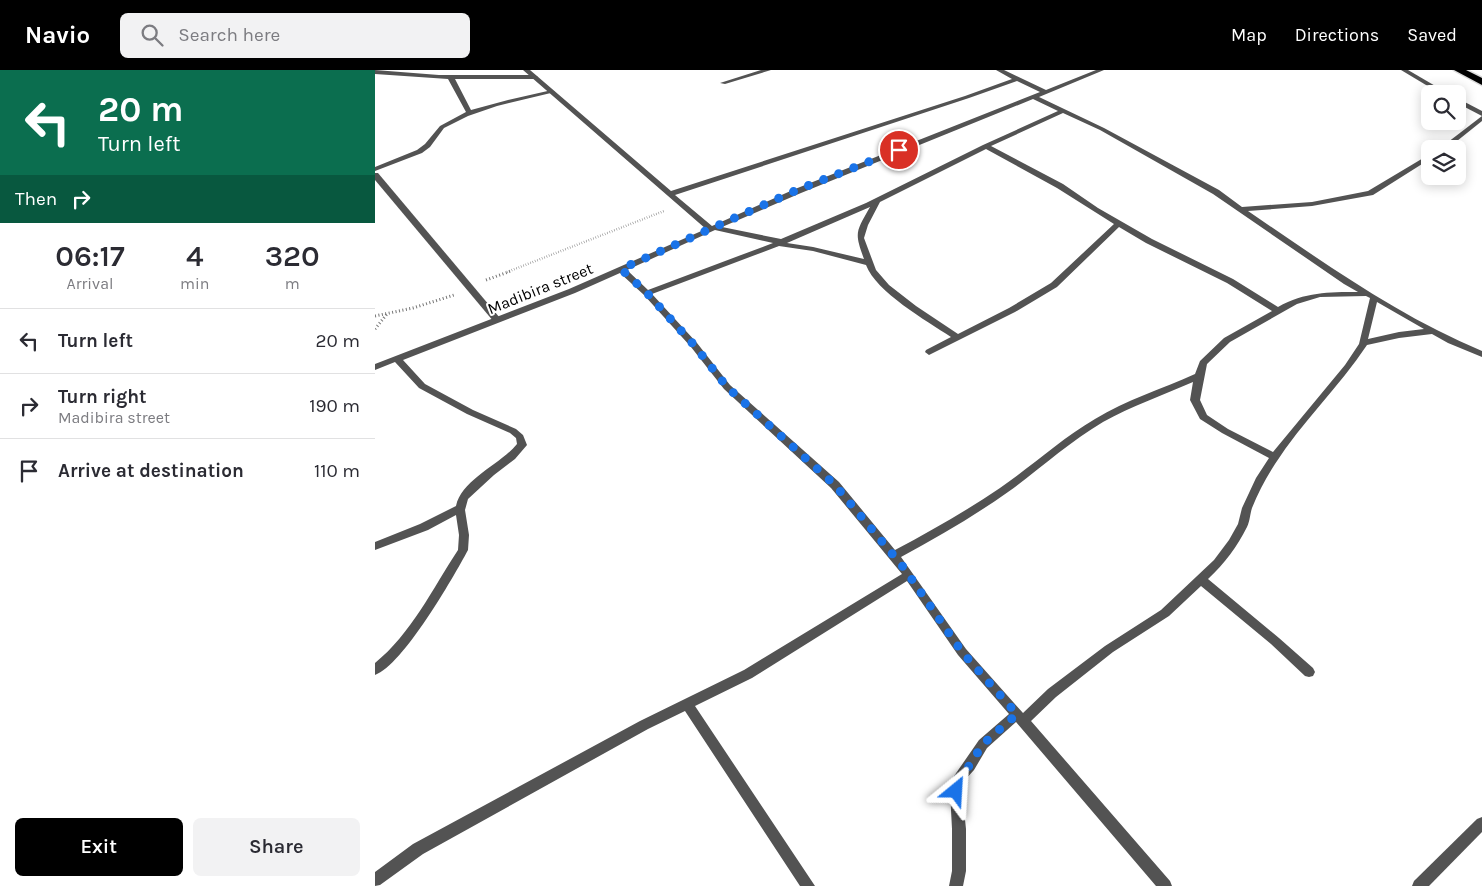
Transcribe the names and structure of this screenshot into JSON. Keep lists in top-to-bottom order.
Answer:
{
  "streets": {
    "street": ["Madibira street"]
  },
  "page": {
    "header": "Navio",
    "search": "Search here",
    "nav": ["Map", "Directions", "Saved"],
    "turn": ["20 m", "Turn left"],
    "then": "Then",
    "eta": [
      "06:17",
      "Arrival",
      "4",
      "min",
      "320",
      "m"
    ],
    "list": [
      {
        "name": "Turn left",
        "value": "20 m"
      },
      {
        "name": "Turn right",
        "note": "Madibira street",
        "value": "190 m"
      },
      {
        "name": "Arrive at destination",
        "value": "110 m"
      }
    ],
    "buttons": ["Exit", "Share"]
  }
}
